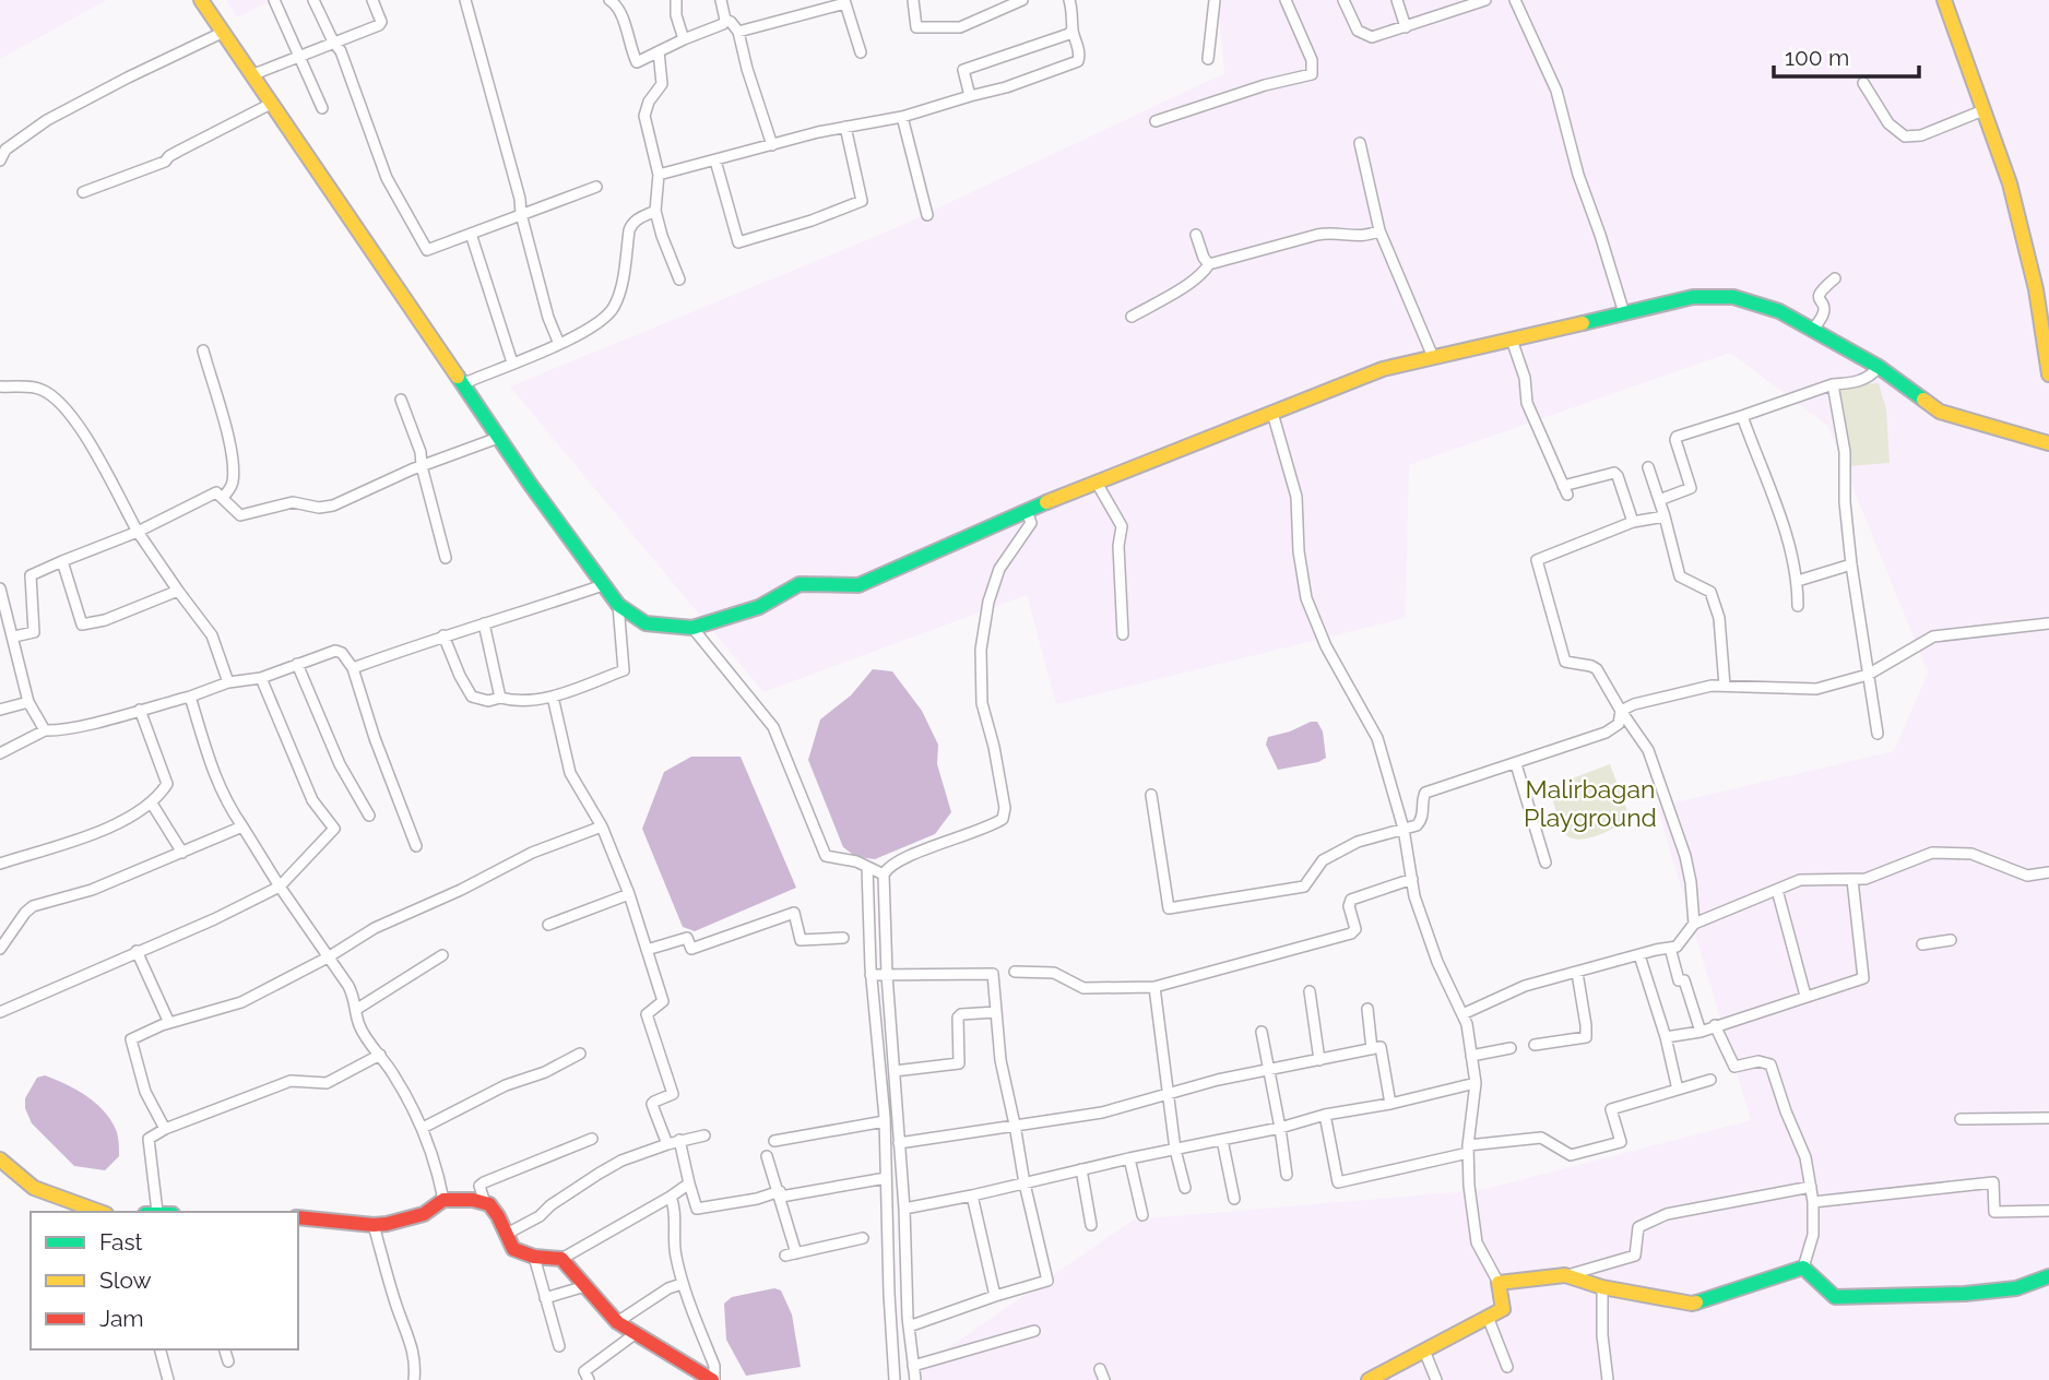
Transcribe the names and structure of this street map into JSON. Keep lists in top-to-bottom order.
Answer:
{
  "parks": ["Malirbagan Playground"],
  "legend": ["Fast", "Slow", "Jam"],
  "scale_bar": "100 m"
}
